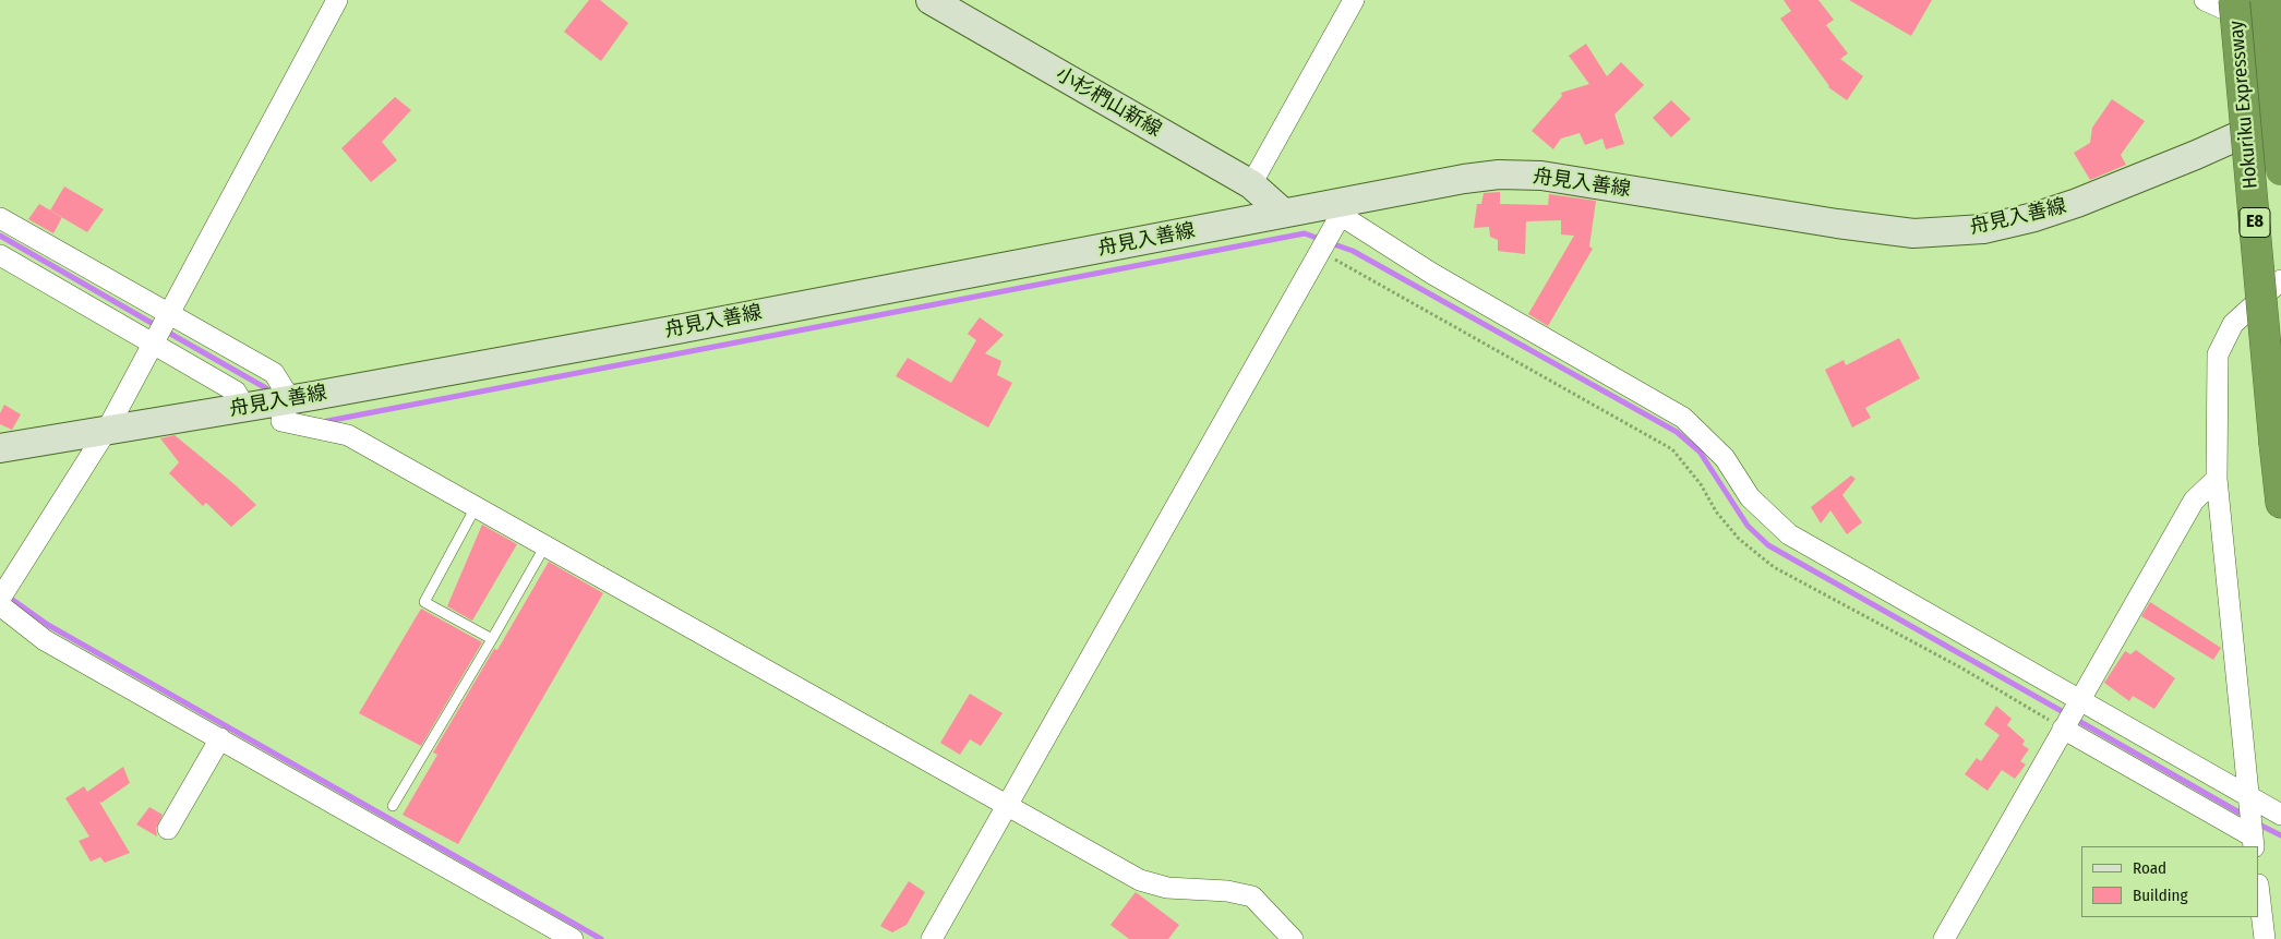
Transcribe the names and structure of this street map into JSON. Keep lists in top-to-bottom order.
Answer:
{
  "streets": {
    "highway": ["Hokuriku Expressway", "E8"],
    "main road": ["小杉椚山新線", "舟見入善線"]
  },
  "crossings": [
    ["小杉椚山新線", "舟見入善線"]
  ],
  "legend": ["Road", "Building"]
}
